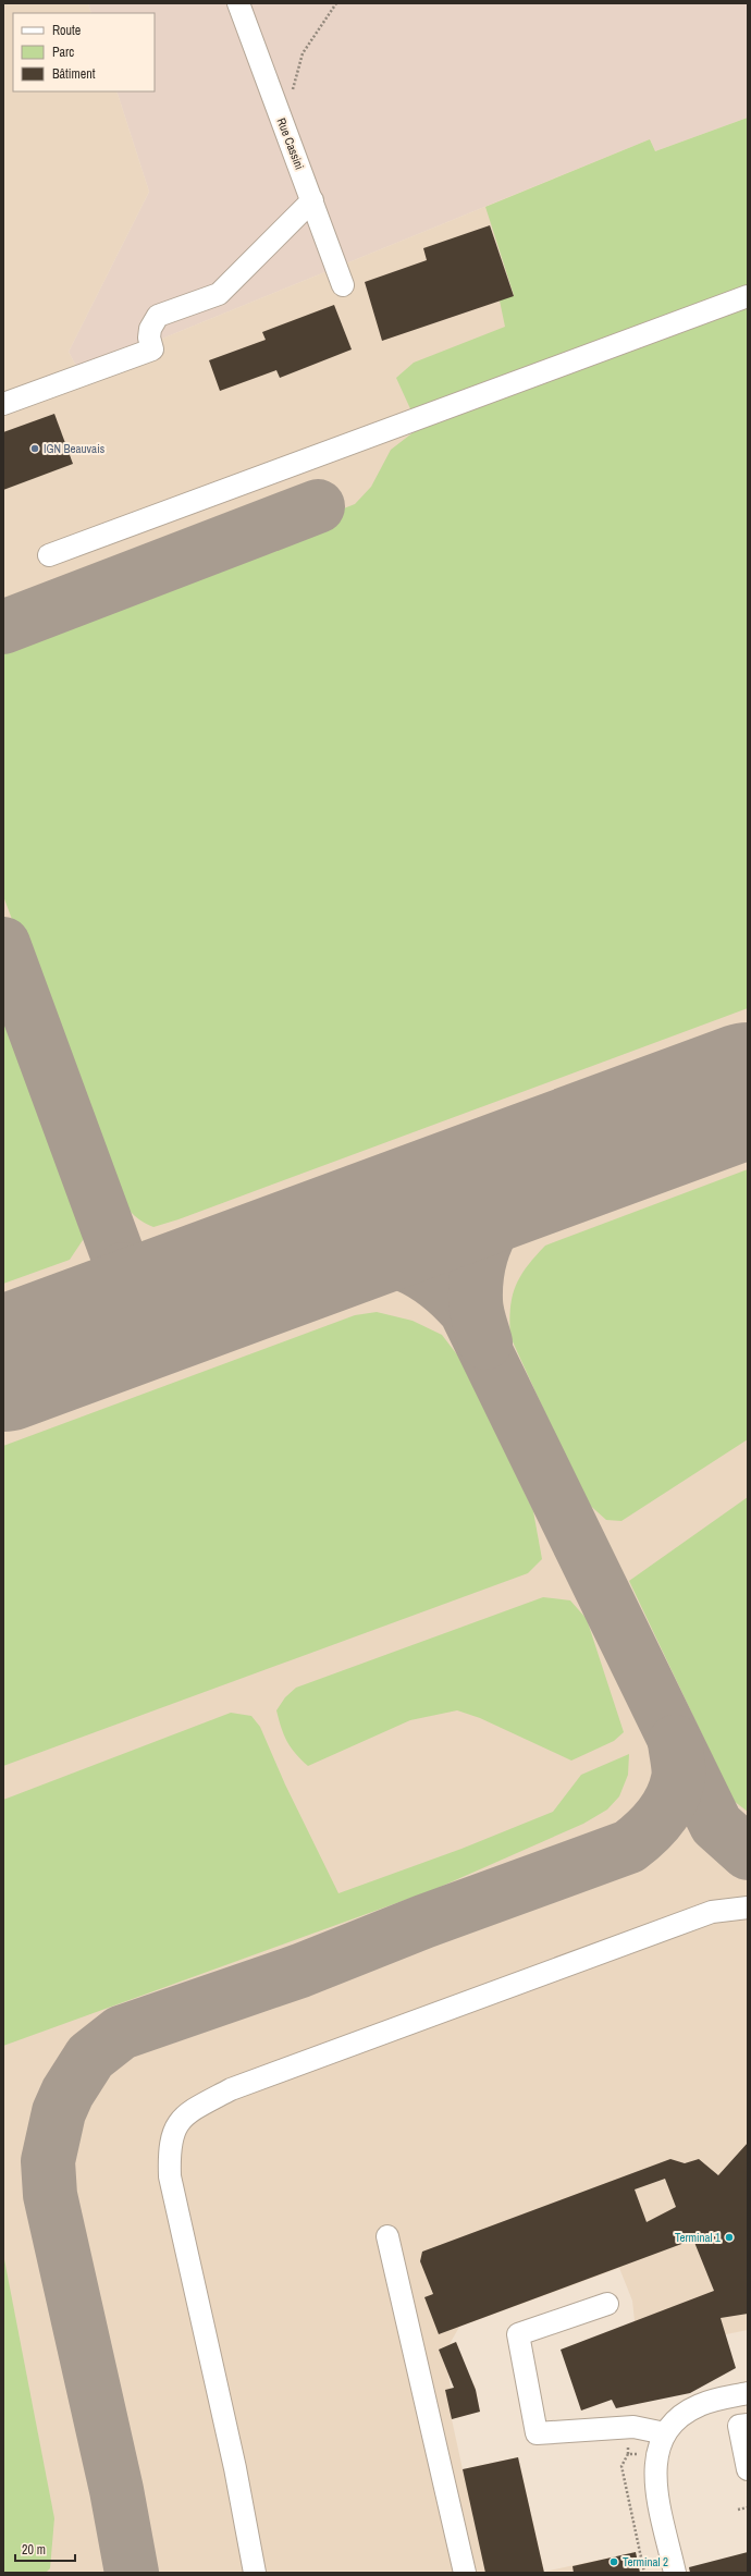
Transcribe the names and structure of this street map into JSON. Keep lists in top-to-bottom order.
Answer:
{
  "streets": {
    "lane": ["Rue Cassini"]
  },
  "places": ["IGN Beauvais", "Terminal 1", "Terminal 2"],
  "legend": ["Route", "Parc", "Bâtiment"],
  "scale_bar": "20 m"
}
